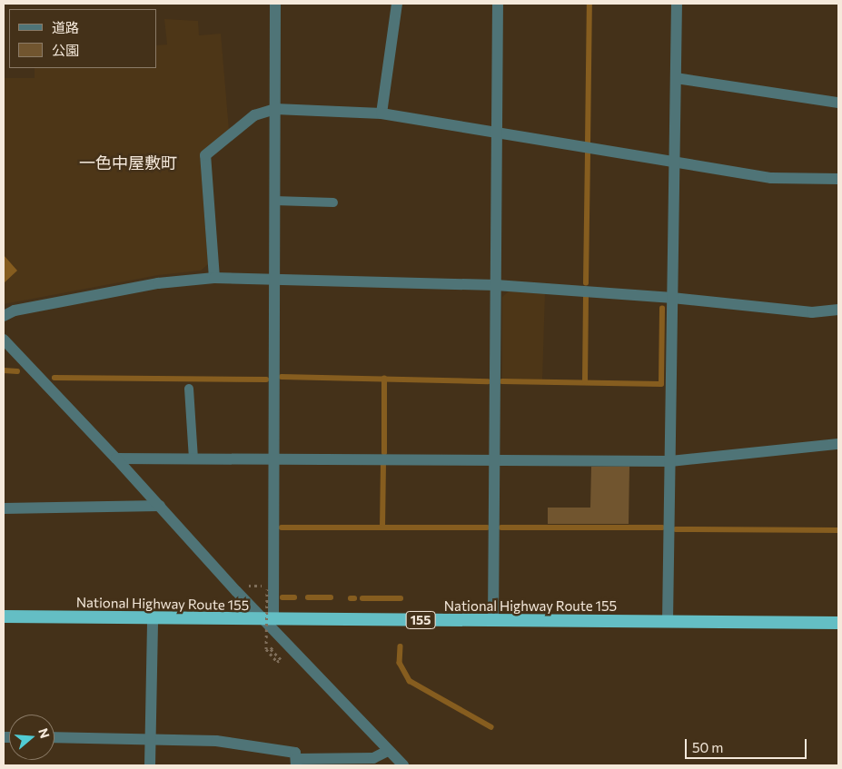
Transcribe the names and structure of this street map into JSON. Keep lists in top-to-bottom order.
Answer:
{
  "streets": {
    "highway": ["National Highway Route 155", "155"]
  },
  "districts": ["一色中屋敷町"],
  "legend": ["道路", "公園"],
  "scale_bar": "50 m",
  "north": "right"
}
